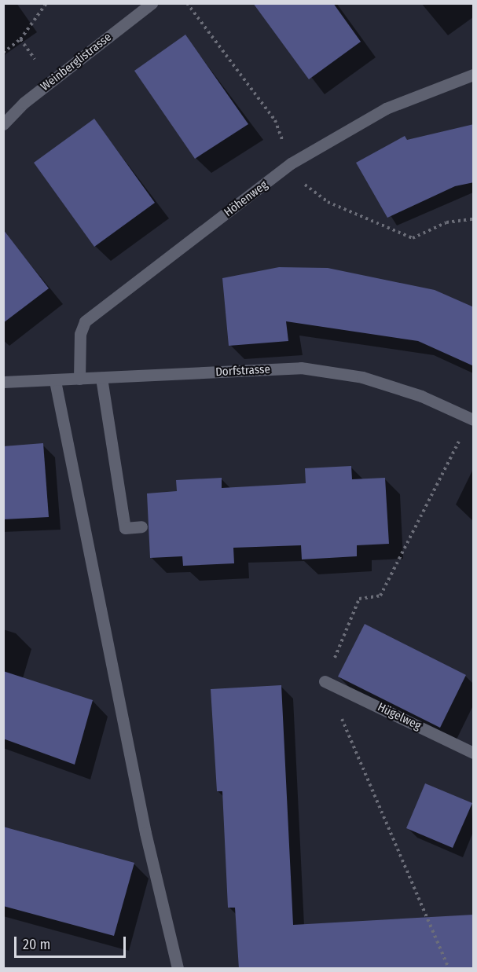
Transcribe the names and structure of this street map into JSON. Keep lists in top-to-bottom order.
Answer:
{
  "streets": {
    "street": [
      "Weinberglistrasse",
      "Höhenweg",
      "Dorfstrasse",
      "Hügelweg"
    ]
  },
  "crossings": [
    ["Höhenweg", "Dorfstrasse"]
  ],
  "scale_bar": "20 m"
}
